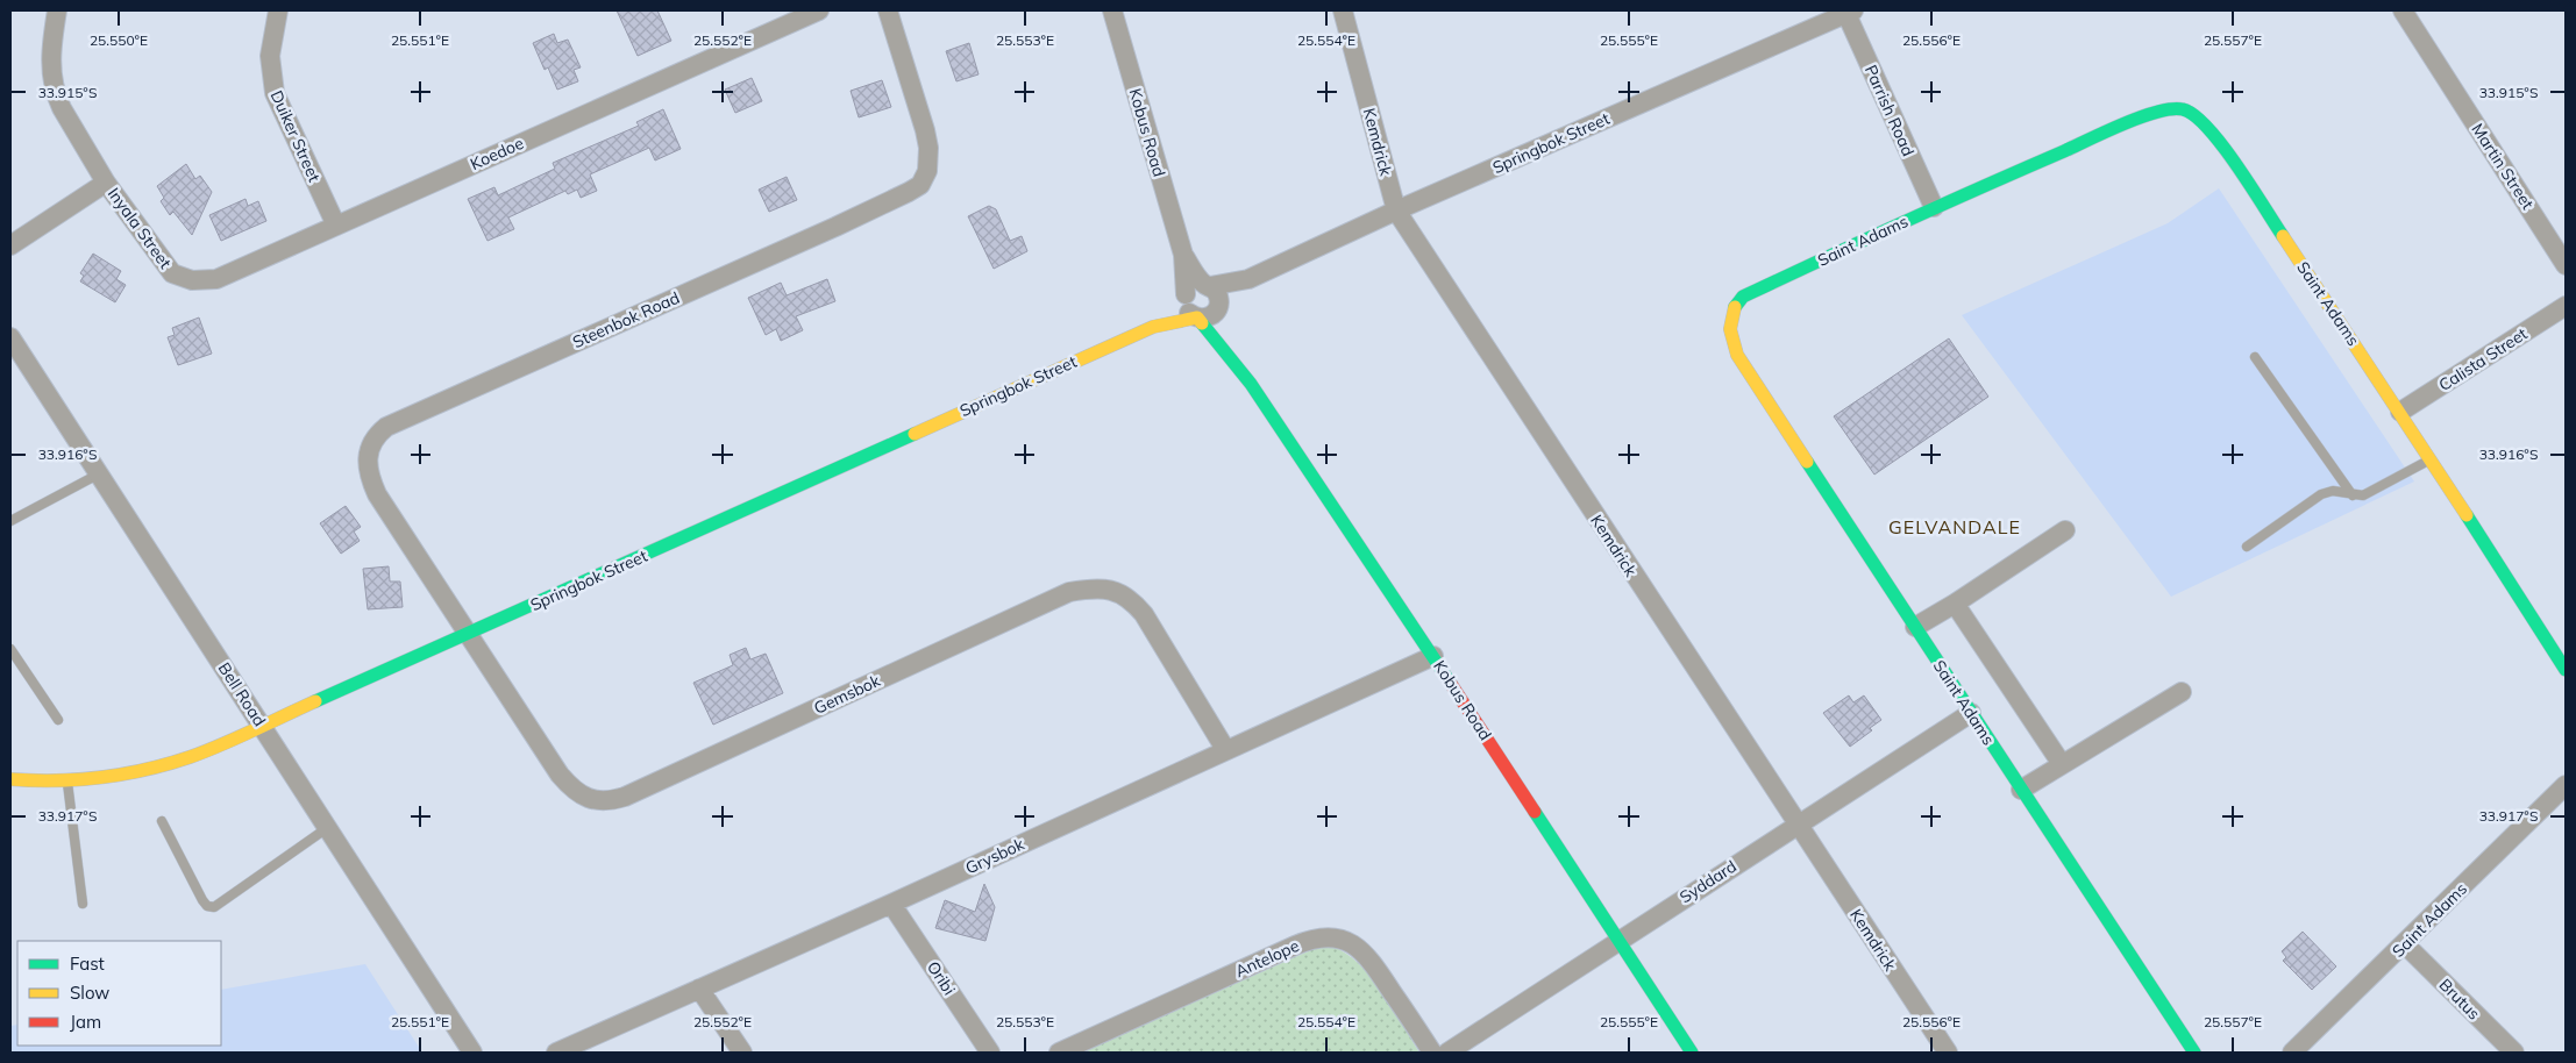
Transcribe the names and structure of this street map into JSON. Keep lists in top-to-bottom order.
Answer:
{
  "streets": {
    "street": [
      "Parrish Road",
      "Kobus Road",
      "Duiker Street",
      "Kemdrick",
      "Springbok Street",
      "Koedoe",
      "Martin Street",
      "Inyala Street",
      "Saint Adams",
      "Steenbok Road",
      "Calista Street",
      "Bell Road",
      "Gemsbok",
      "Grysbok",
      "Syddard",
      "Antelope",
      "Oribi",
      "Brutus"
    ]
  },
  "crossings": [
    ["Parrish Road", "Springbok Street"],
    ["Parrish Road", "Saint Adams"],
    ["Kobus Road", "Grysbok"],
    ["Kobus Road", "Syddard"],
    ["Duiker Street", "Koedoe"],
    ["Kemdrick", "Springbok Street"],
    ["Kemdrick", "Syddard"],
    ["Springbok Street", "Steenbok Road"],
    ["Springbok Street", "Bell Road"],
    ["Springbok Street", "Gemsbok"],
    ["Koedoe", "Inyala Street"],
    ["Saint Adams", "Calista Street"],
    ["Saint Adams", "Syddard"],
    ["Saint Adams", "Brutus"],
    ["Steenbok Road", "Gemsbok"],
    ["Gemsbok", "Grysbok"],
    ["Grysbok", "Oribi"]
  ],
  "districts": ["GELVANDALE"],
  "legend": ["Fast", "Slow", "Jam"],
  "coordinates": [
    "25.550°E",
    "25.551°E",
    "25.552°E",
    "25.553°E",
    "25.554°E",
    "25.555°E",
    "25.556°E",
    "25.557°E",
    "33.915°S",
    "33.916°S",
    "33.917°S"
  ]
}
